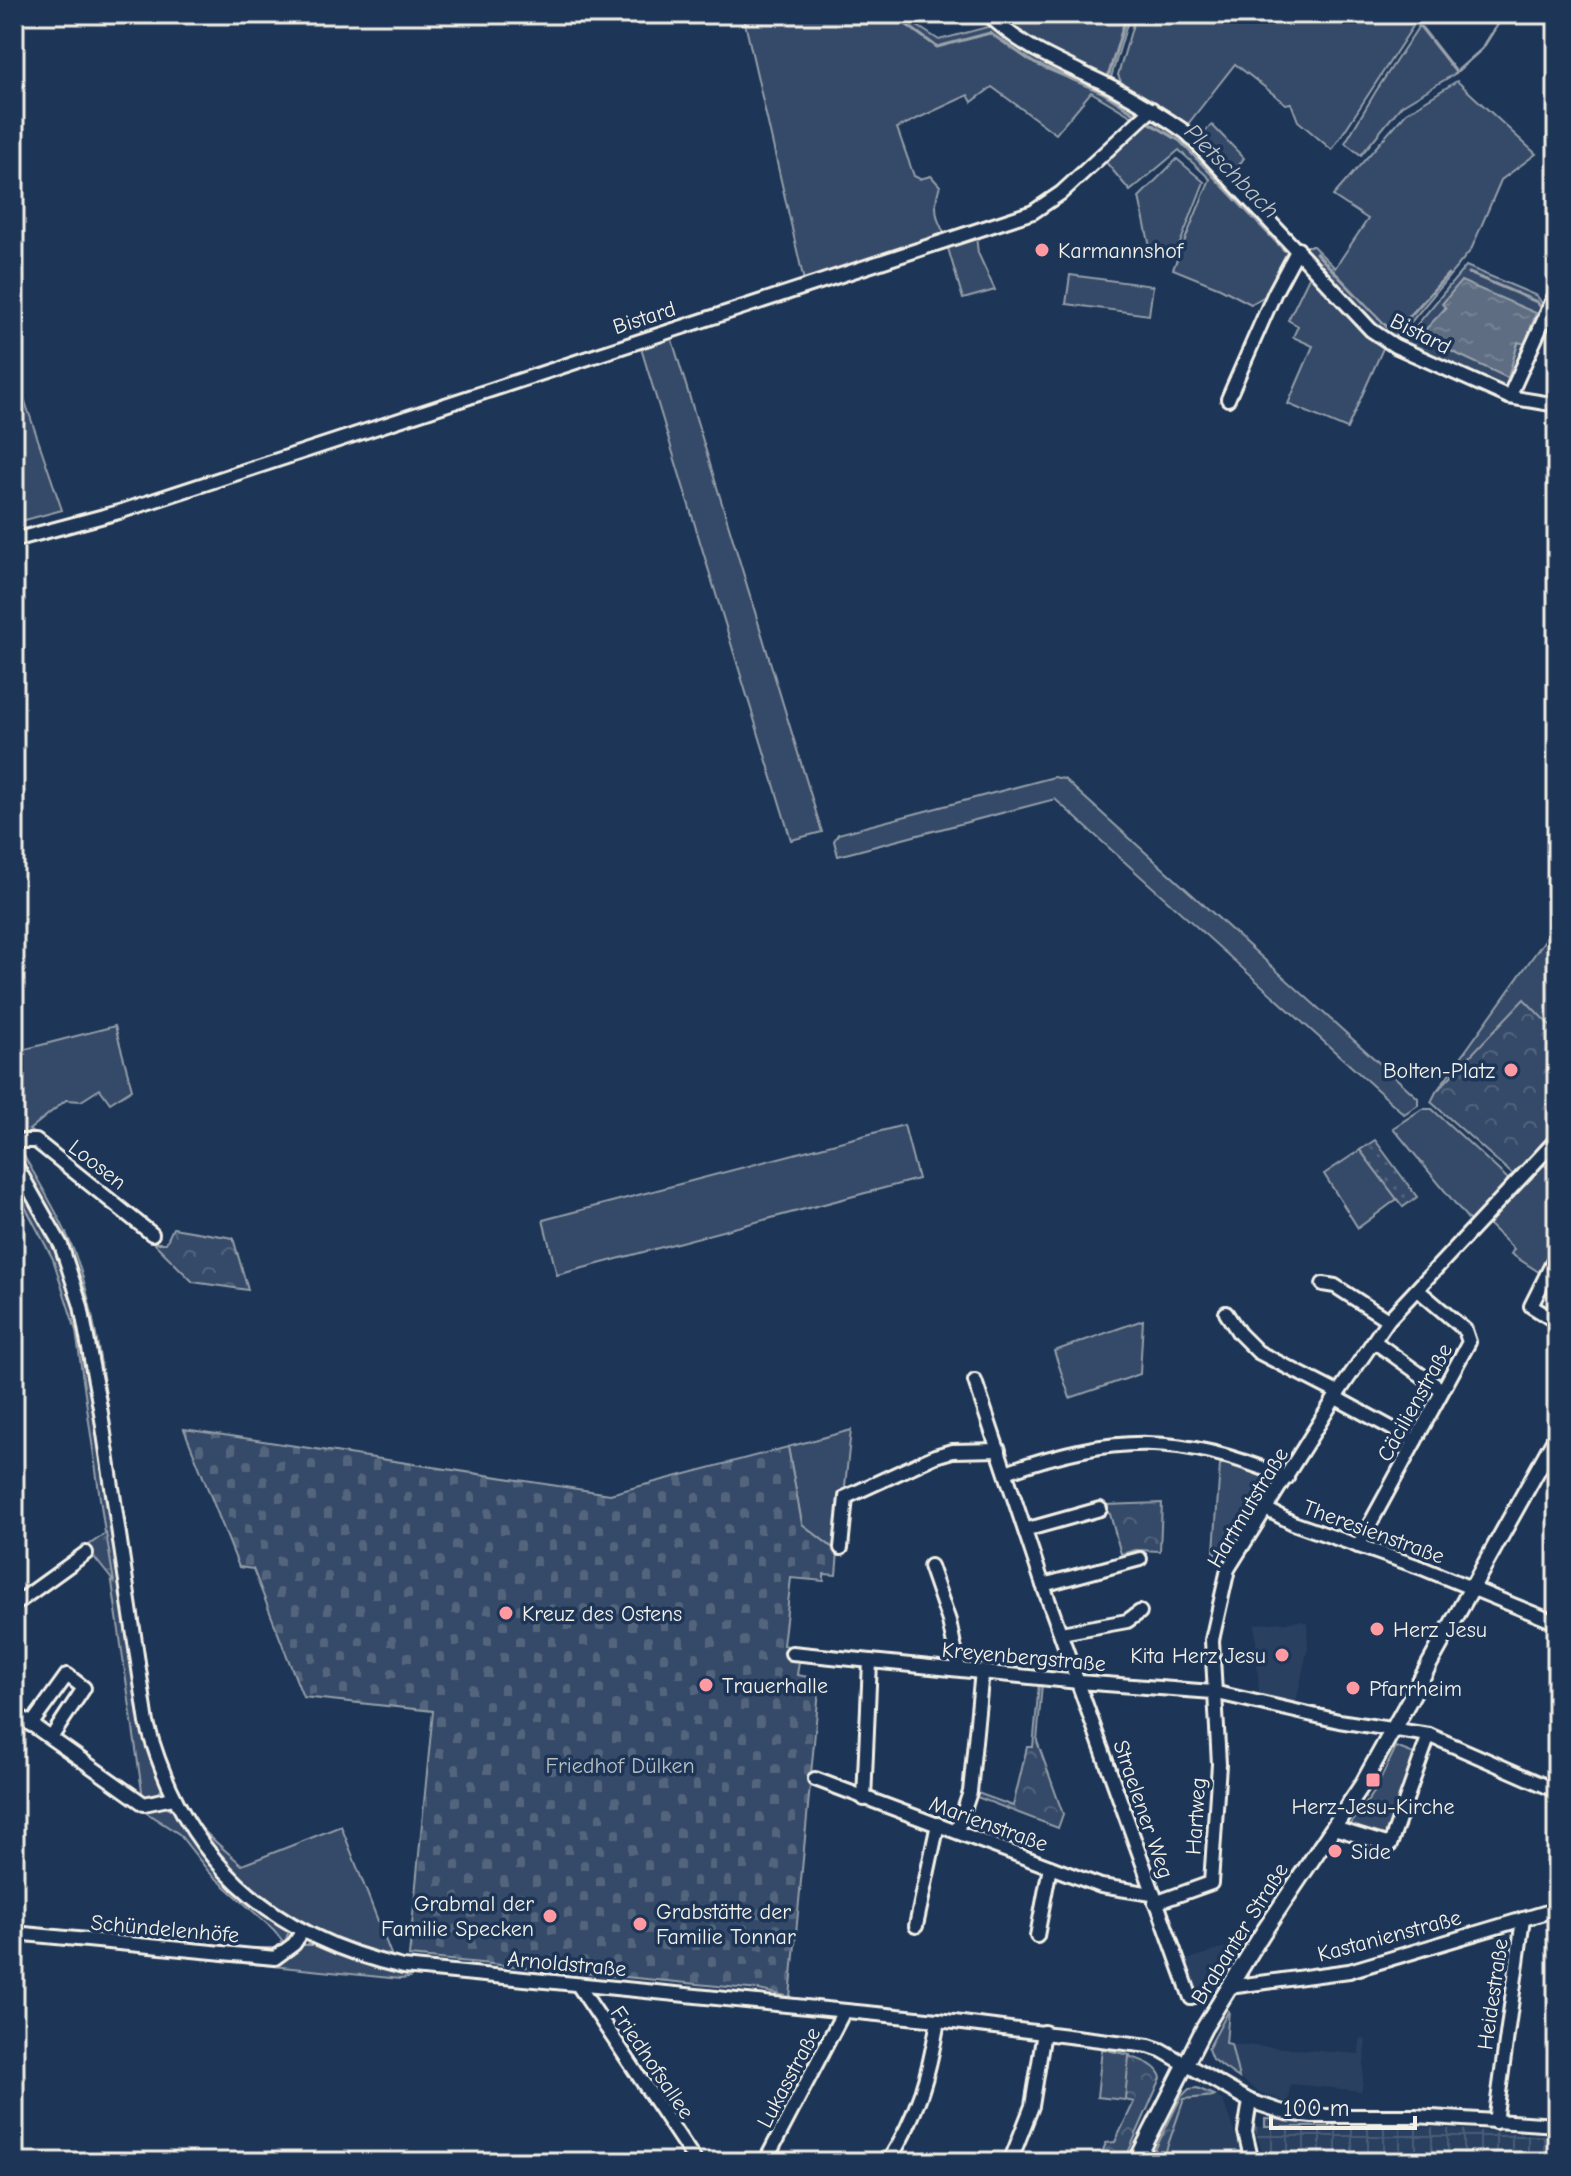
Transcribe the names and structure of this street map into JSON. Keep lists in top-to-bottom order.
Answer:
{
  "streets": {
    "main road": ["Brabanter Straße"],
    "street": [
      "Bistard",
      "Loosen",
      "Cäcilienstraße",
      "Hartmutstraße",
      "Theresienstraße",
      "Kreyenbergstraße",
      "Straelener Weg",
      "Hartweg",
      "Marienstraße",
      "Schündelenhöfe",
      "Kastanienstraße",
      "Arnoldstraße",
      "Heidestraße",
      "Friedhofsallee",
      "Lukasstraße"
    ]
  },
  "crossings": [
    ["Cäcilienstraße", "Hartmutstraße"],
    ["Cäcilienstraße", "Theresienstraße"],
    ["Hartmutstraße", "Theresienstraße"],
    ["Hartmutstraße", "Kreyenbergstraße"],
    ["Hartmutstraße", "Hartweg"],
    ["Theresienstraße", "Brabanter Straße"],
    ["Kreyenbergstraße", "Straelener Weg"],
    ["Kreyenbergstraße", "Hartweg"],
    ["Kreyenbergstraße", "Brabanter Straße"],
    ["Straelener Weg", "Hartweg"],
    ["Straelener Weg", "Marienstraße"],
    ["Hartweg", "Marienstraße"],
    ["Schündelenhöfe", "Arnoldstraße"],
    ["Brabanter Straße", "Kastanienstraße"],
    ["Brabanter Straße", "Arnoldstraße"],
    ["Kastanienstraße", "Heidestraße"],
    ["Arnoldstraße", "Heidestraße"],
    ["Arnoldstraße", "Friedhofsallee"],
    ["Arnoldstraße", "Lukasstraße"]
  ],
  "water": ["Pletschbach"],
  "parks": ["Friedhof Dülken"],
  "places": {
    "other": [
      "Karmannshof",
      "Bolten-Platz",
      "Kreuz des Ostens",
      "Herz Jesu",
      "Kita Herz Jesu",
      "Trauerhalle",
      "Pfarrheim",
      "Side",
      "Grabmal der Familie Specken",
      "Grabstätte der Familie Tonnar"
    ],
    "transit": ["Herz-Jesu-Kirche"]
  },
  "scale_bar": "100 m"
}
